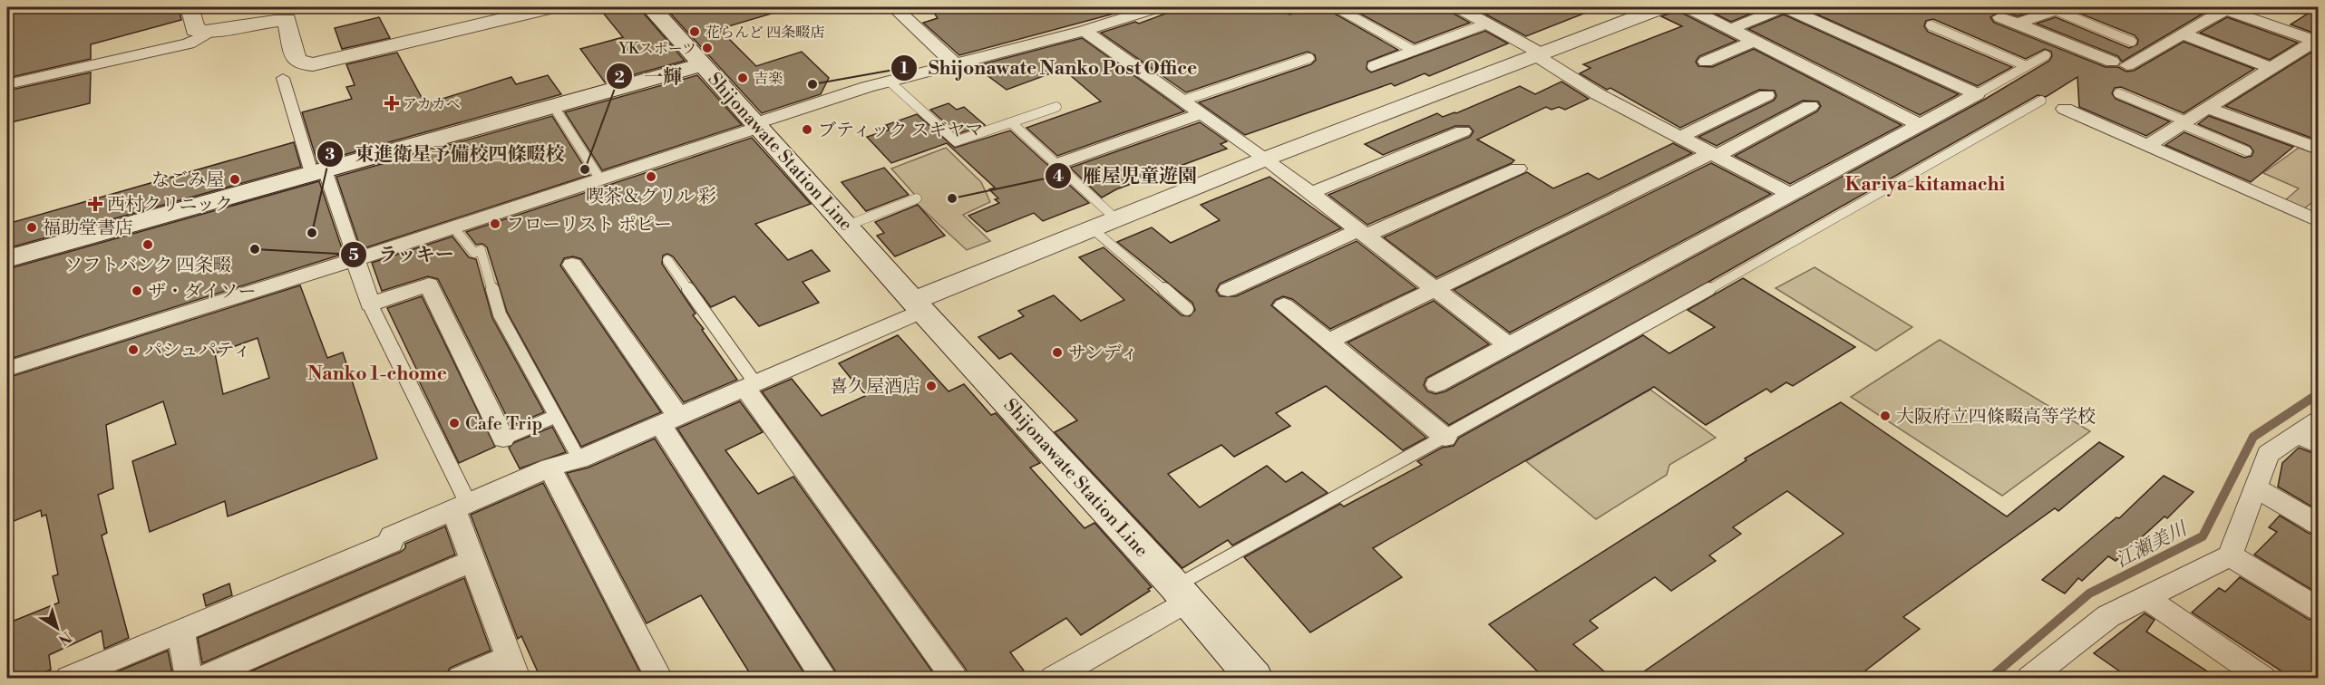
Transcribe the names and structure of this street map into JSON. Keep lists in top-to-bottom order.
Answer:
{
  "streets": {
    "main road": ["Shijonawate Station Line"]
  },
  "districts": ["Kariya-kitamachi", "Nanko 1-chome"],
  "water": ["江瀬美川"],
  "places": {
    "other": [
      "花らんど 四条畷店",
      "YKスポーツ",
      "吉楽",
      "Shijonawate Nanko Post Office",
      "ブティック スギヤマ",
      "一輝",
      "喫茶＆グリル 彩",
      "なごみ屋",
      "雁屋児童遊園",
      "フローリスト ポピー",
      "福助堂書店",
      "東進衛星予備校四條畷校",
      "ソフトバンク 四条畷",
      "ラッキー",
      "ザ・ダイソー",
      "パシュパティ",
      "サンディ",
      "喜久屋酒店",
      "大阪府立四條畷高等学校",
      "Cafe Trip"
    ],
    "health": ["アカカベ", "西村クリニック"]
  },
  "north": "bottom right"
}
